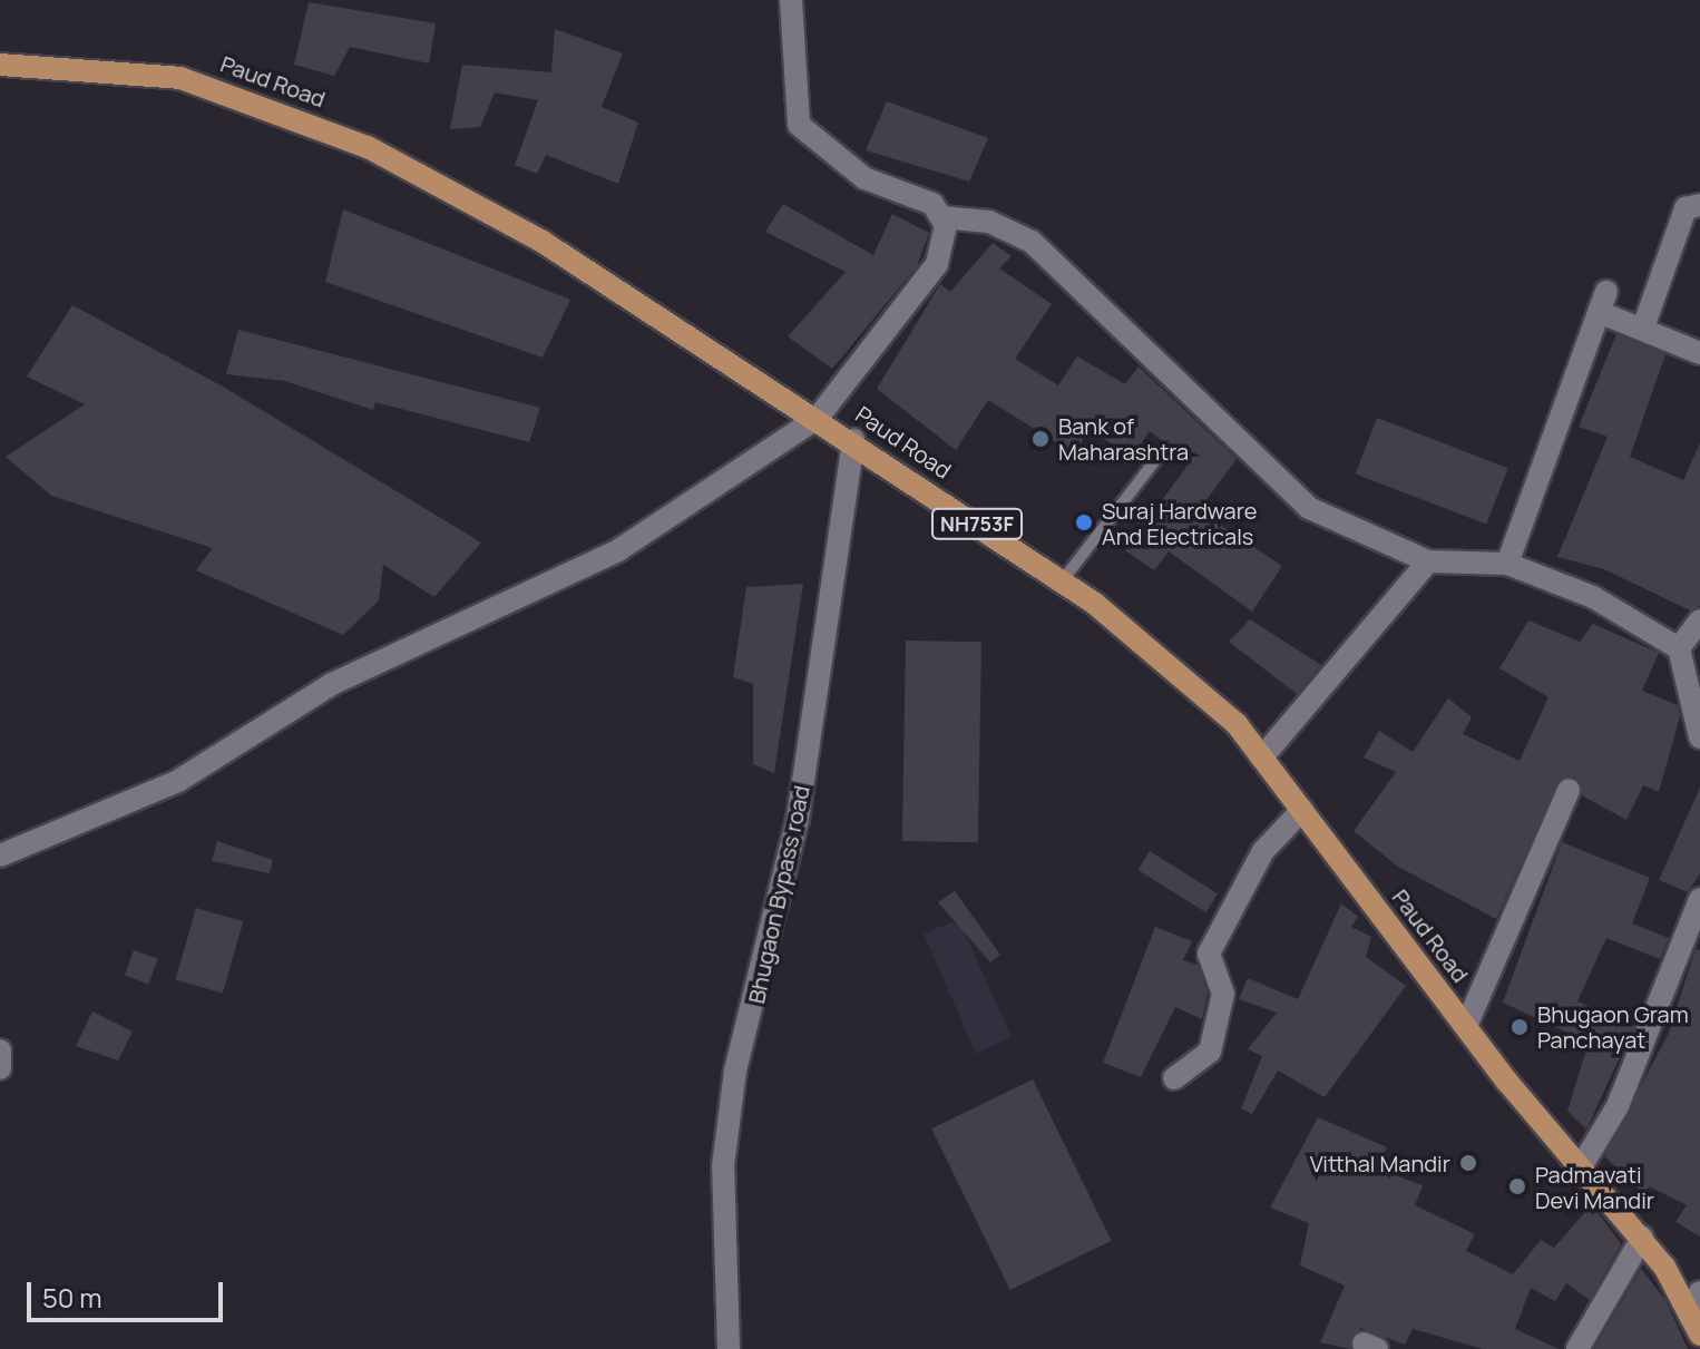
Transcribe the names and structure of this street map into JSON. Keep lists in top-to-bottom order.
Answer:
{
  "streets": {
    "main road": ["Paud Road", "NH753F"],
    "street": ["Bhugaon Bypass road"]
  },
  "crossings": [
    ["Paud Road", "Bhugaon Bypass road"]
  ],
  "places": [
    "Bank of Maharashtra",
    "Suraj Hardware And Electricals",
    "Bhugaon Gram Panchayat",
    "Vitthal Mandir",
    "Padmavati Devi Mandir"
  ],
  "scale_bar": "50 m"
}
